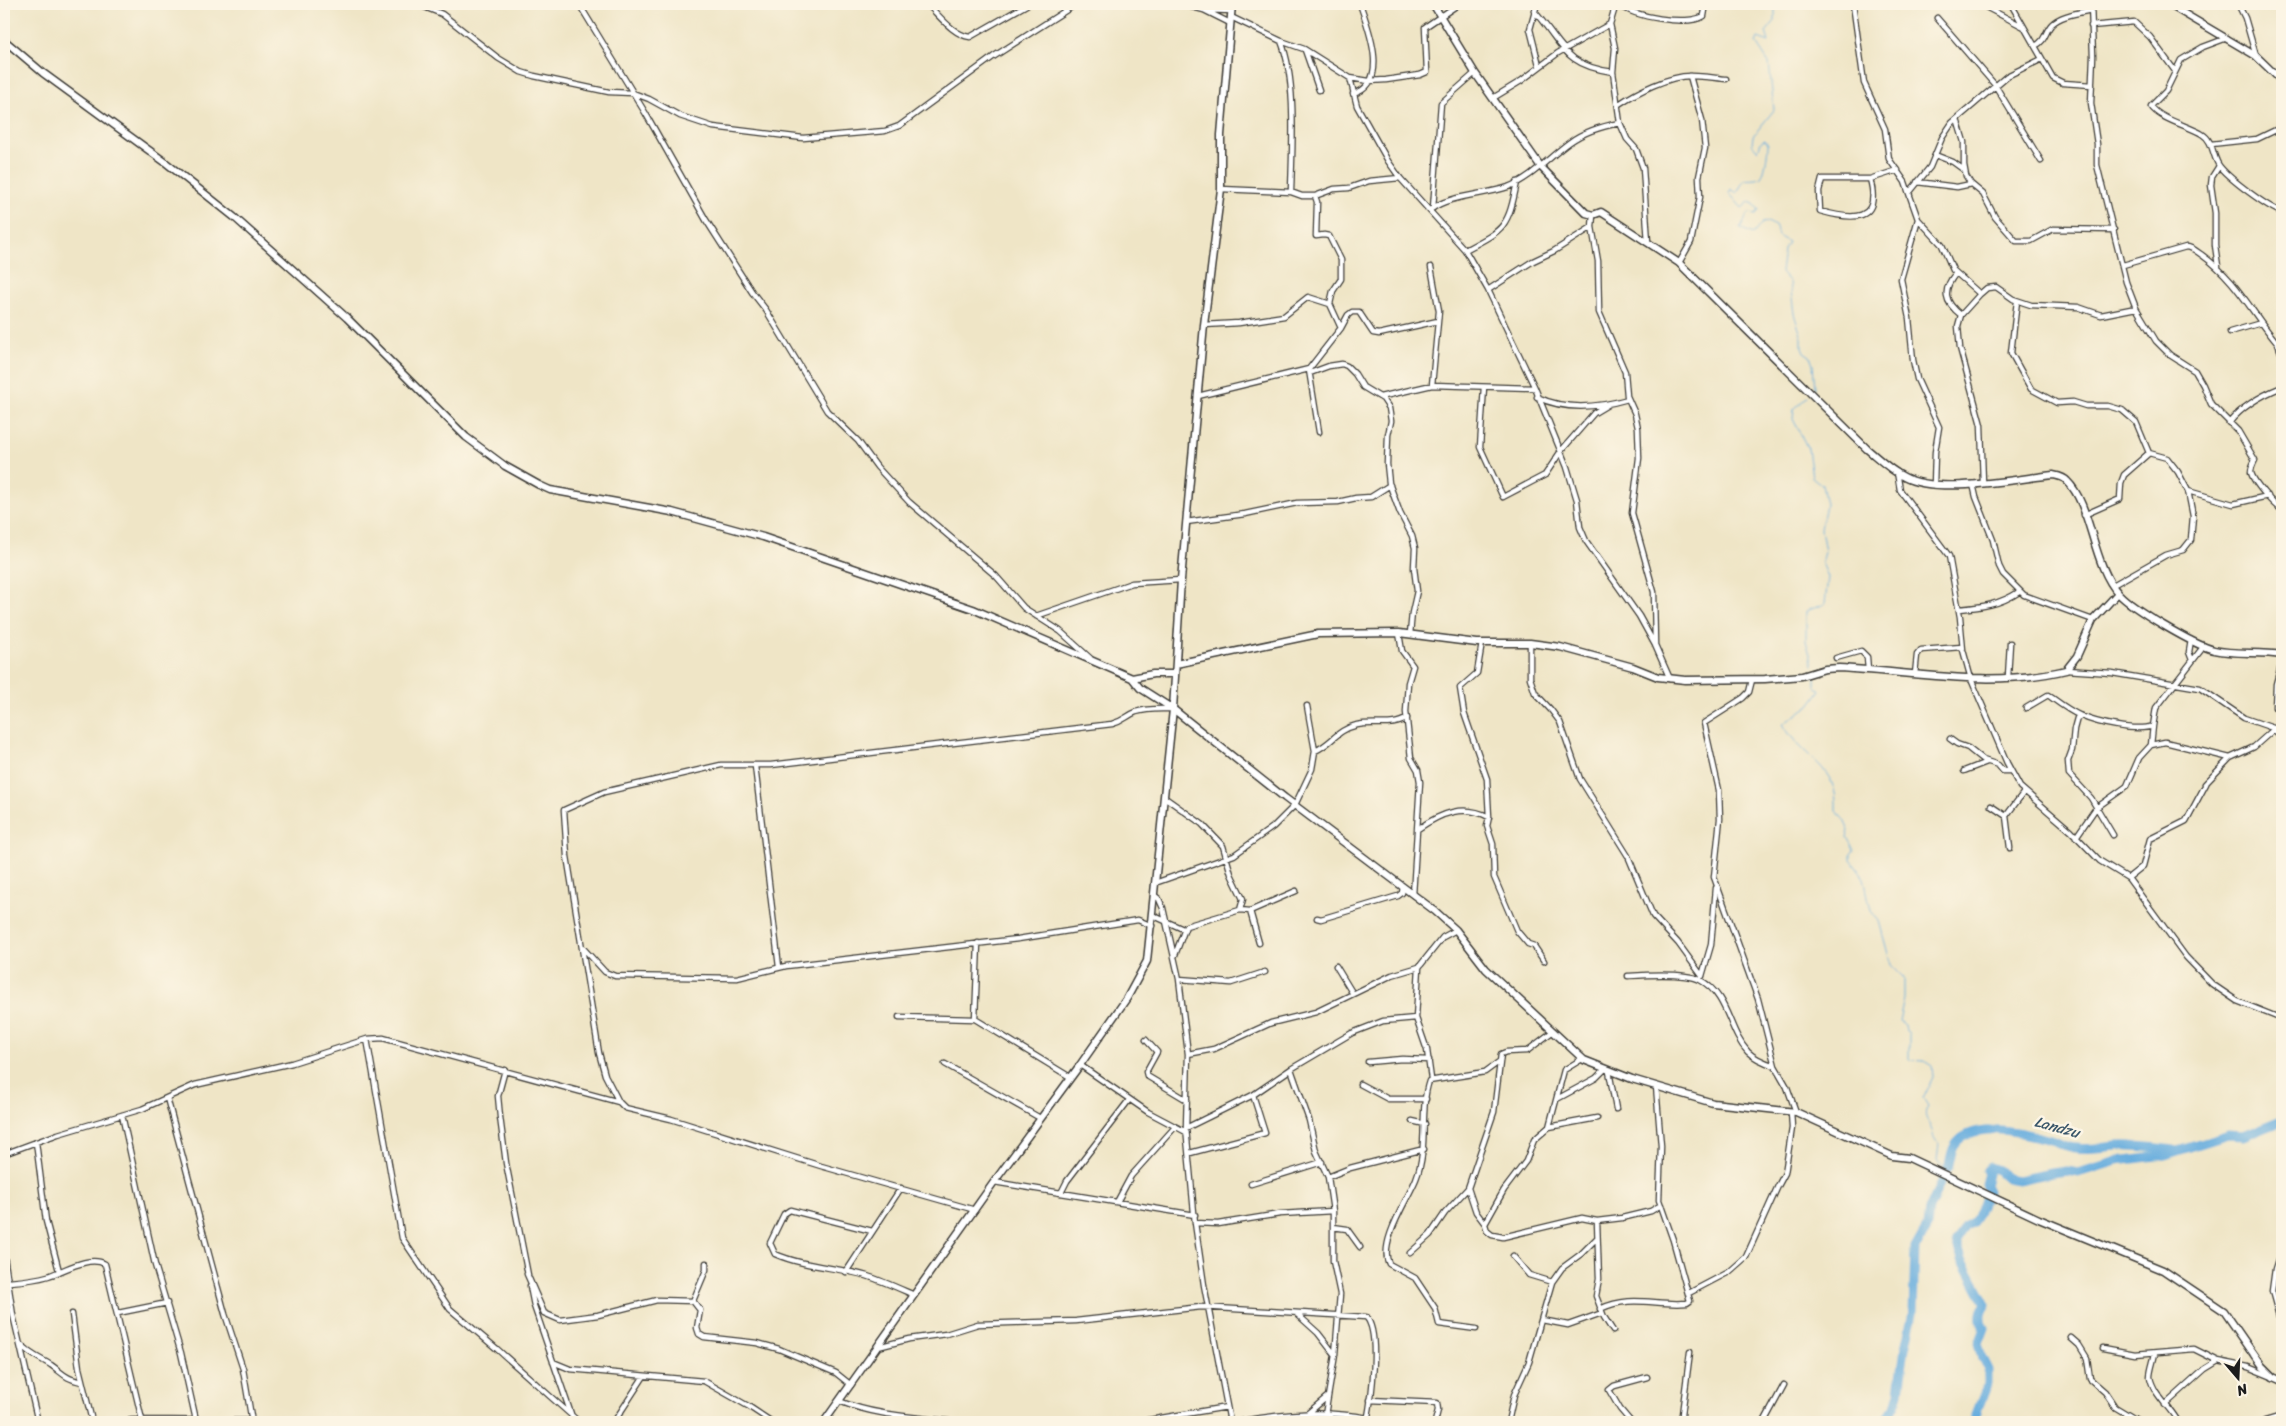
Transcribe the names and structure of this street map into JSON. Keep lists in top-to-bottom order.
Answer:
{
  "water": ["Landzu"],
  "north": "bottom"
}
